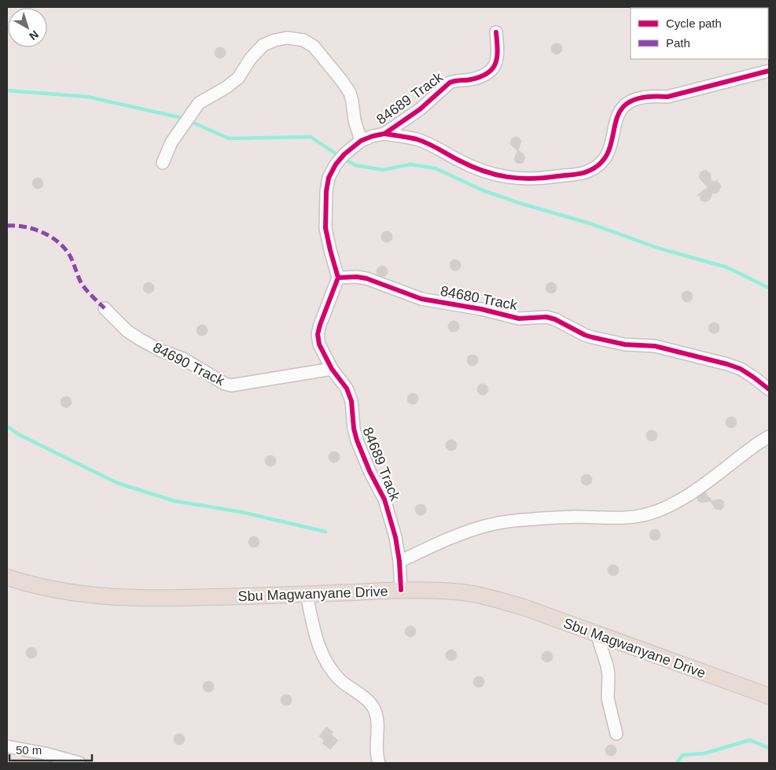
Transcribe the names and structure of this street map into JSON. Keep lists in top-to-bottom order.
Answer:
{
  "streets": {
    "main road": ["Sbu Magwanyane Drive"],
    "street": ["84689 Track", "84680 Track", "84690 Track"]
  },
  "crossings": [
    ["84689 Track", "84680 Track"],
    ["84689 Track", "84690 Track"],
    ["84689 Track", "Sbu Magwanyane Drive"]
  ],
  "legend": ["Cycle path", "Path"],
  "scale_bar": "50 m",
  "north": "bottom right"
}
